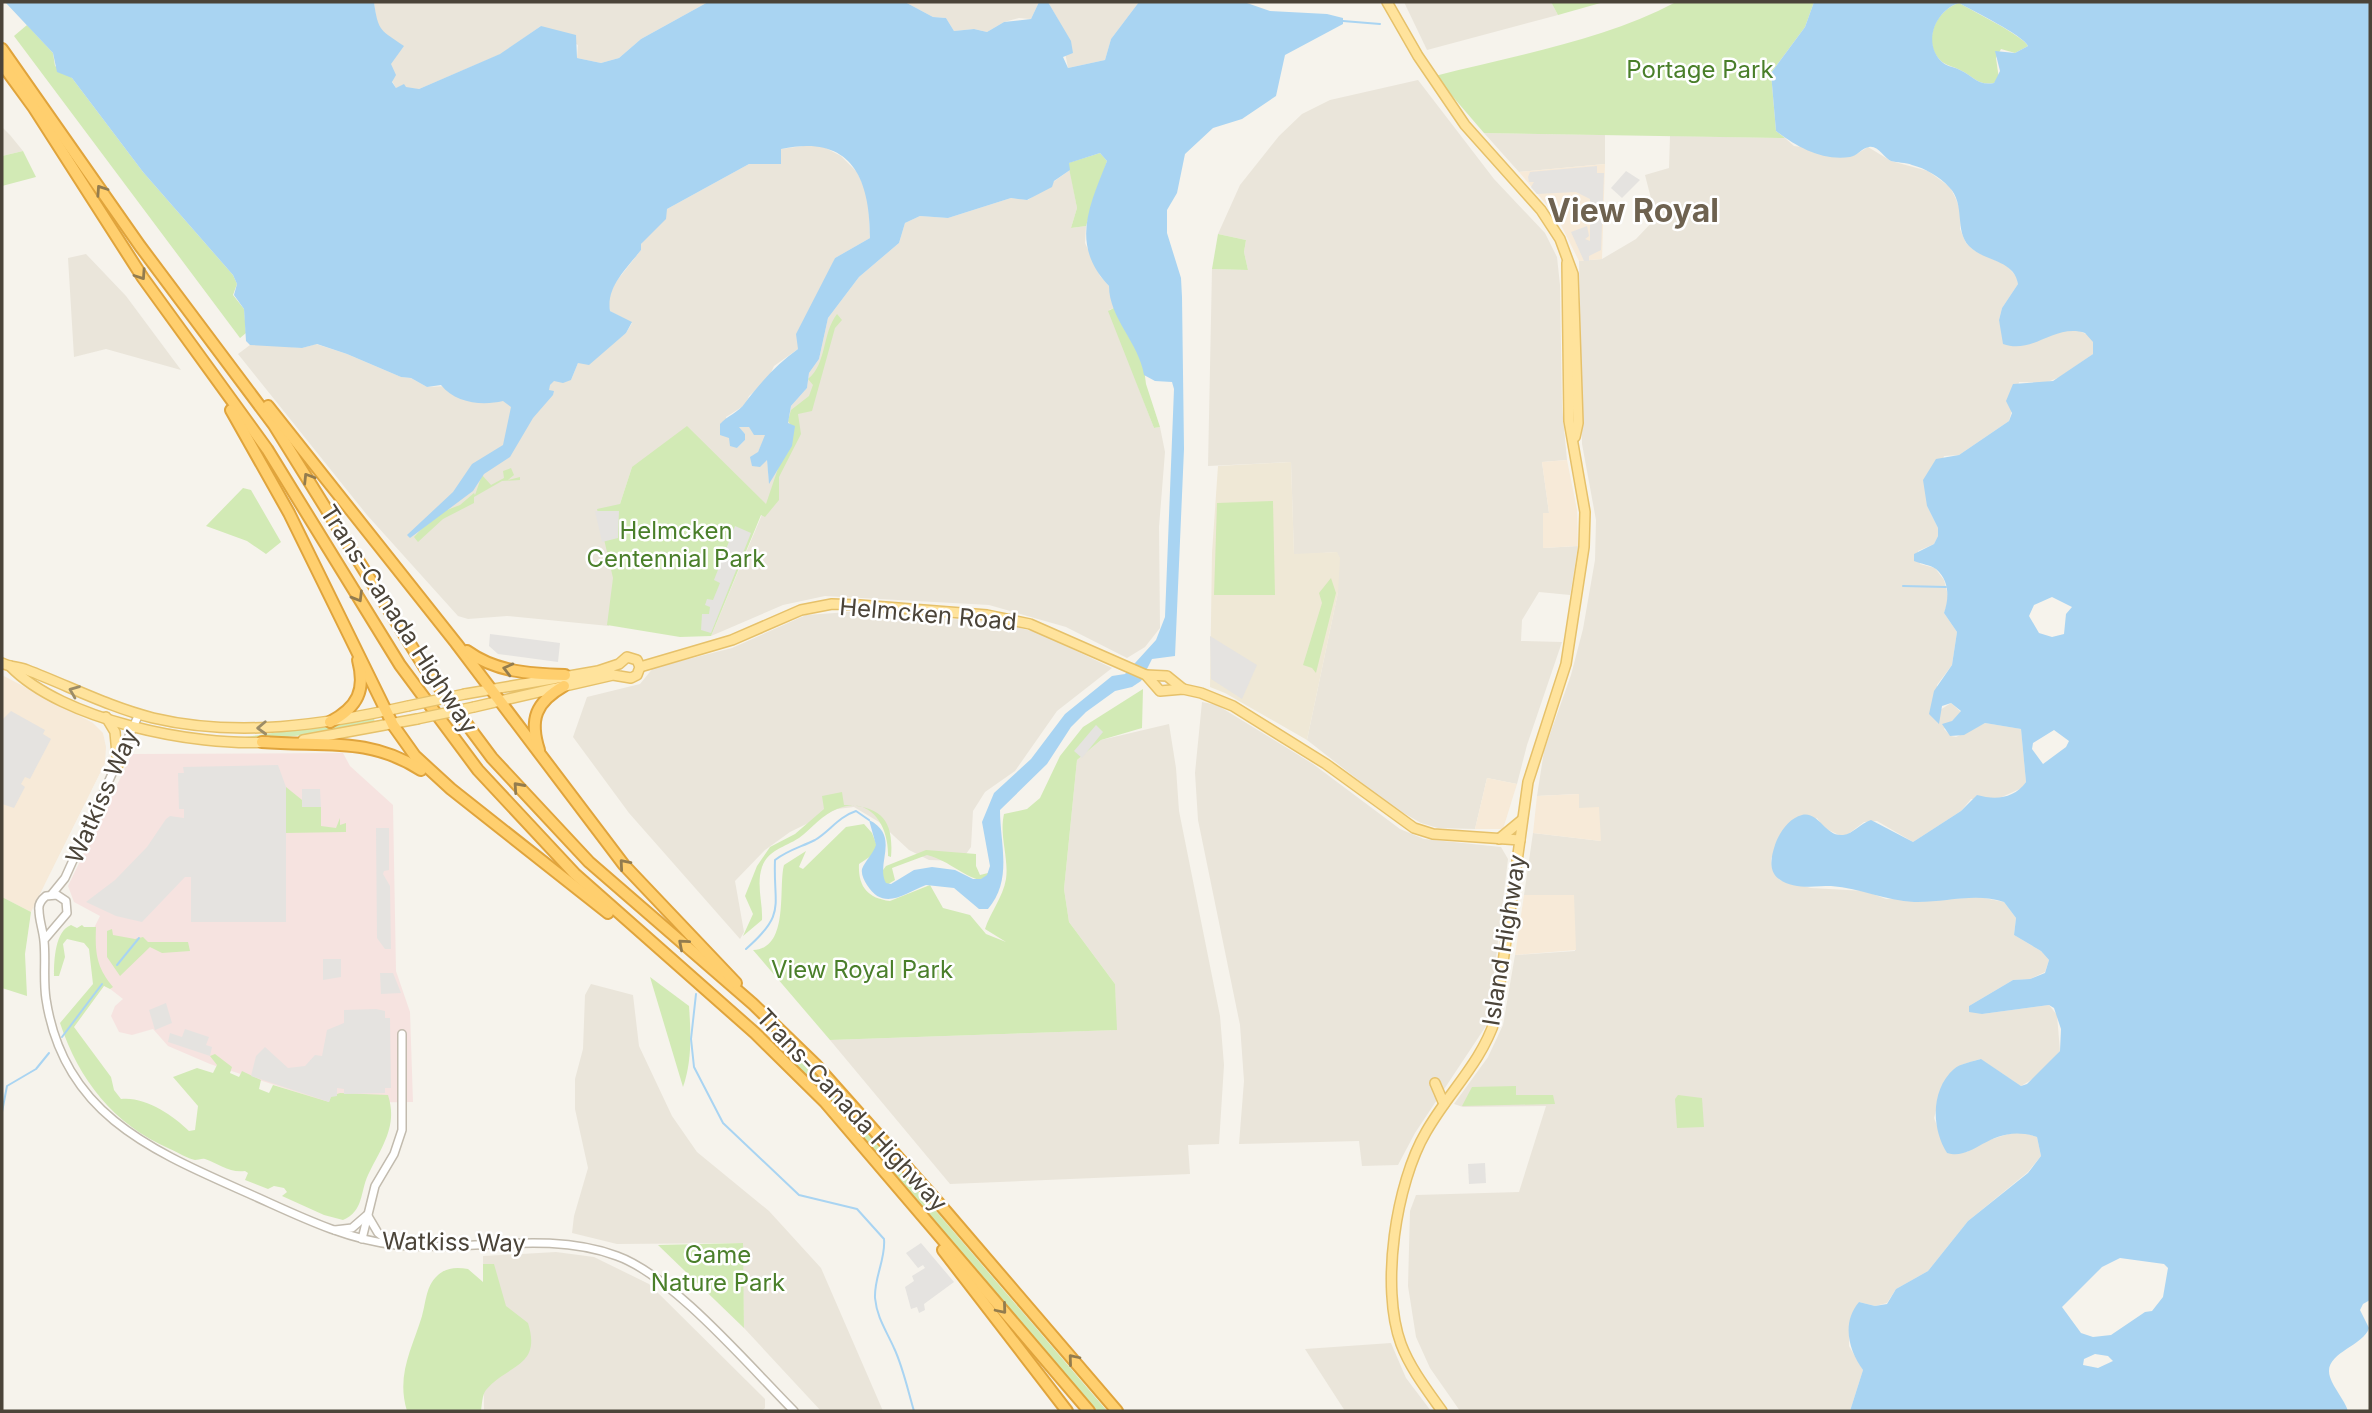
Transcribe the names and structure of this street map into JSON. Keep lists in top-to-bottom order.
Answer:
{
  "streets": {
    "highway": ["Trans-Canada Highway"],
    "main road": ["Helmcken Road", "Island Highway"],
    "street": ["Watkiss Way"]
  },
  "districts": ["View Royal"],
  "parks": [
    "Portage Park",
    "Helmcken Centennial Park",
    "View Royal Park",
    "Game Nature Park"
  ]
}
